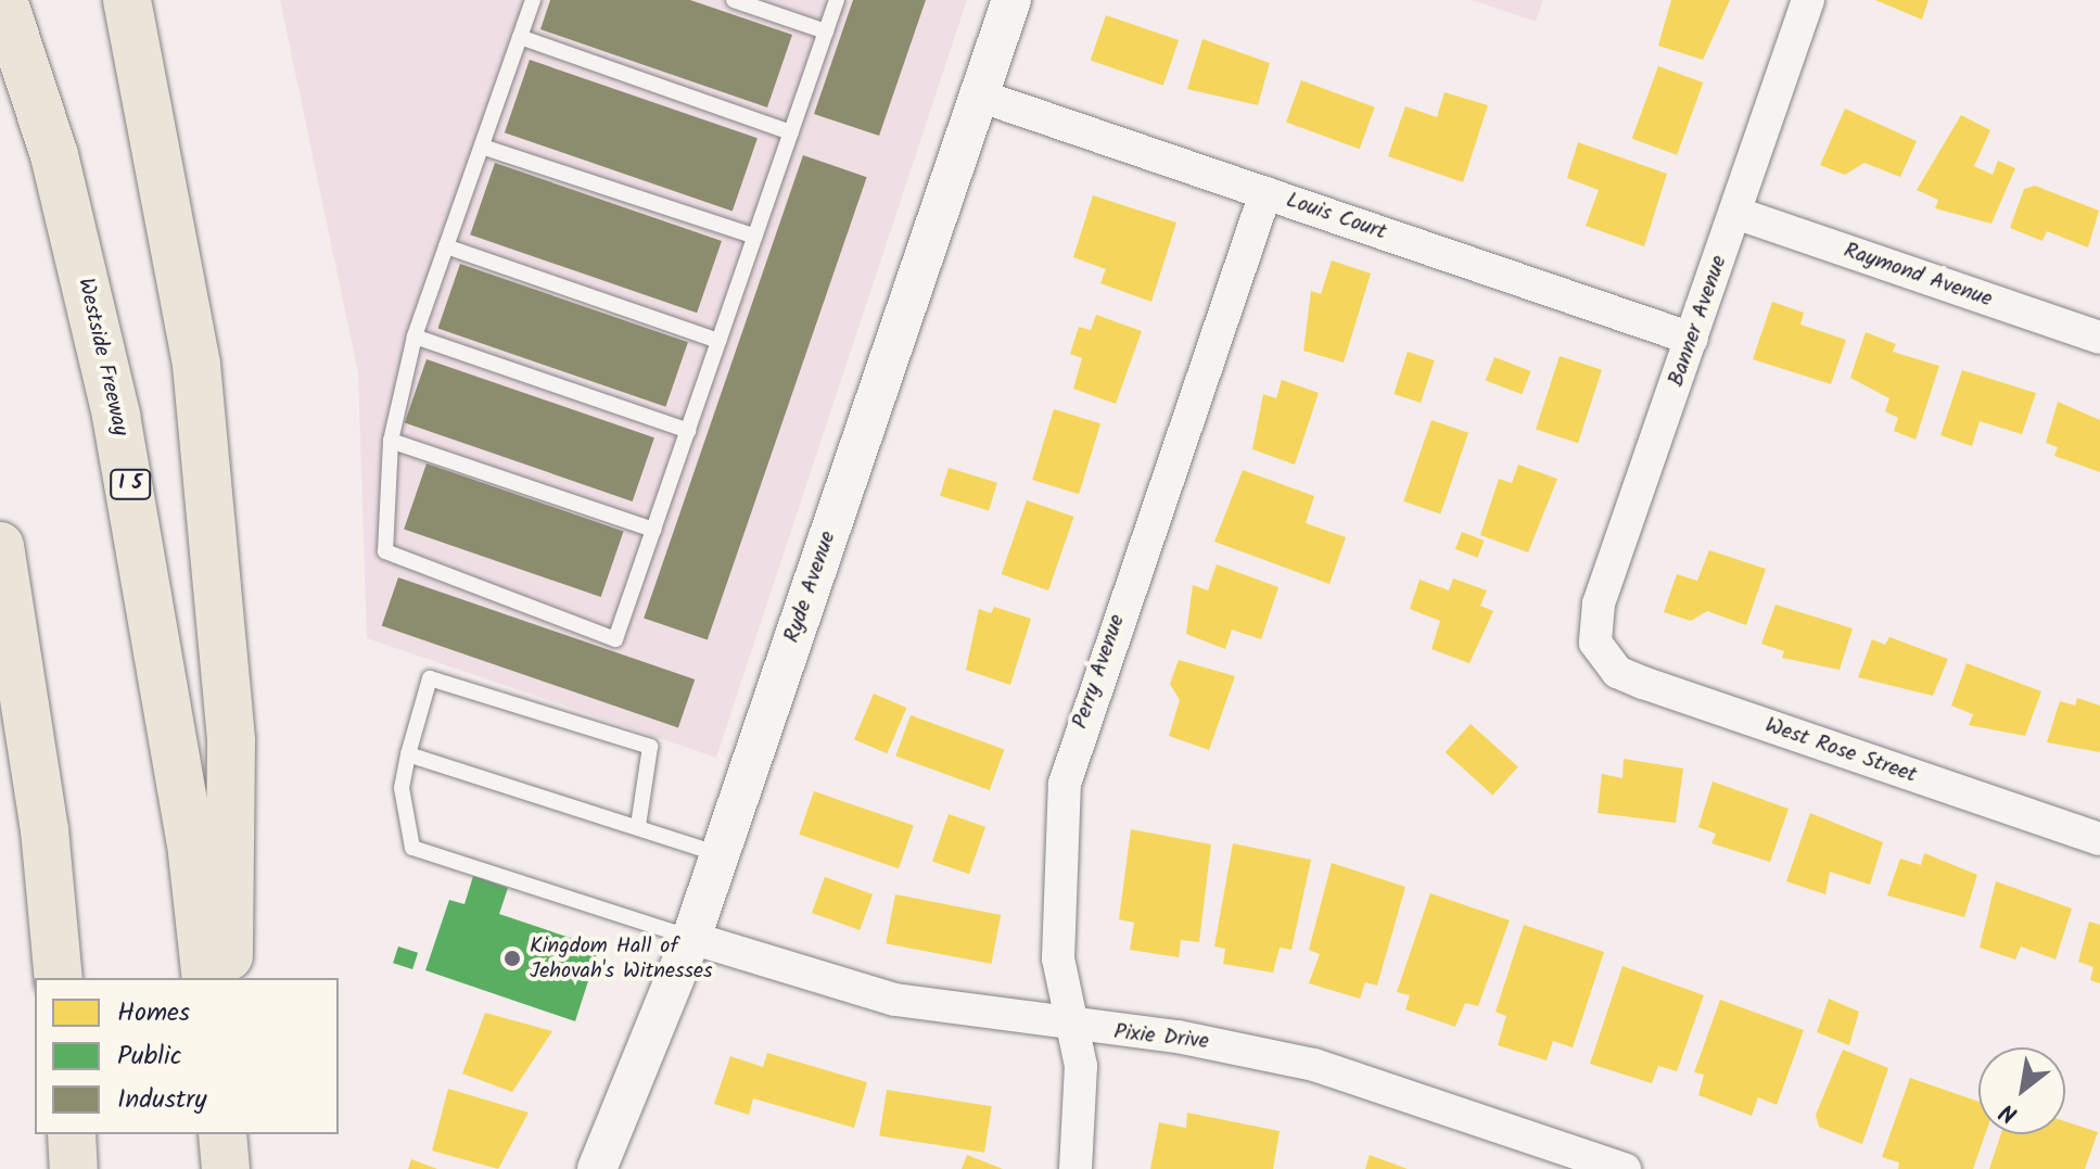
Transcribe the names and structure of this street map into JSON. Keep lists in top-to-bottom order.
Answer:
{
  "streets": {
    "highway": ["Westside Freeway", "I 5"],
    "street": [
      "Louis Court",
      "Raymond Avenue",
      "Banner Avenue",
      "Ryde Avenue",
      "Perry Avenue",
      "West Rose Street",
      "Pixie Drive"
    ]
  },
  "crossings": [
    ["Louis Court", "Banner Avenue"],
    ["Louis Court", "Ryde Avenue"],
    ["Louis Court", "Perry Avenue"],
    ["Raymond Avenue", "Banner Avenue"],
    ["Banner Avenue", "West Rose Street"],
    ["Ryde Avenue", "Pixie Drive"],
    ["Perry Avenue", "Pixie Drive"]
  ],
  "places": ["Kingdom Hall of Jehovah's Witnesses"],
  "legend": ["Homes", "Public", "Industry"],
  "north": "bottom left"
}
